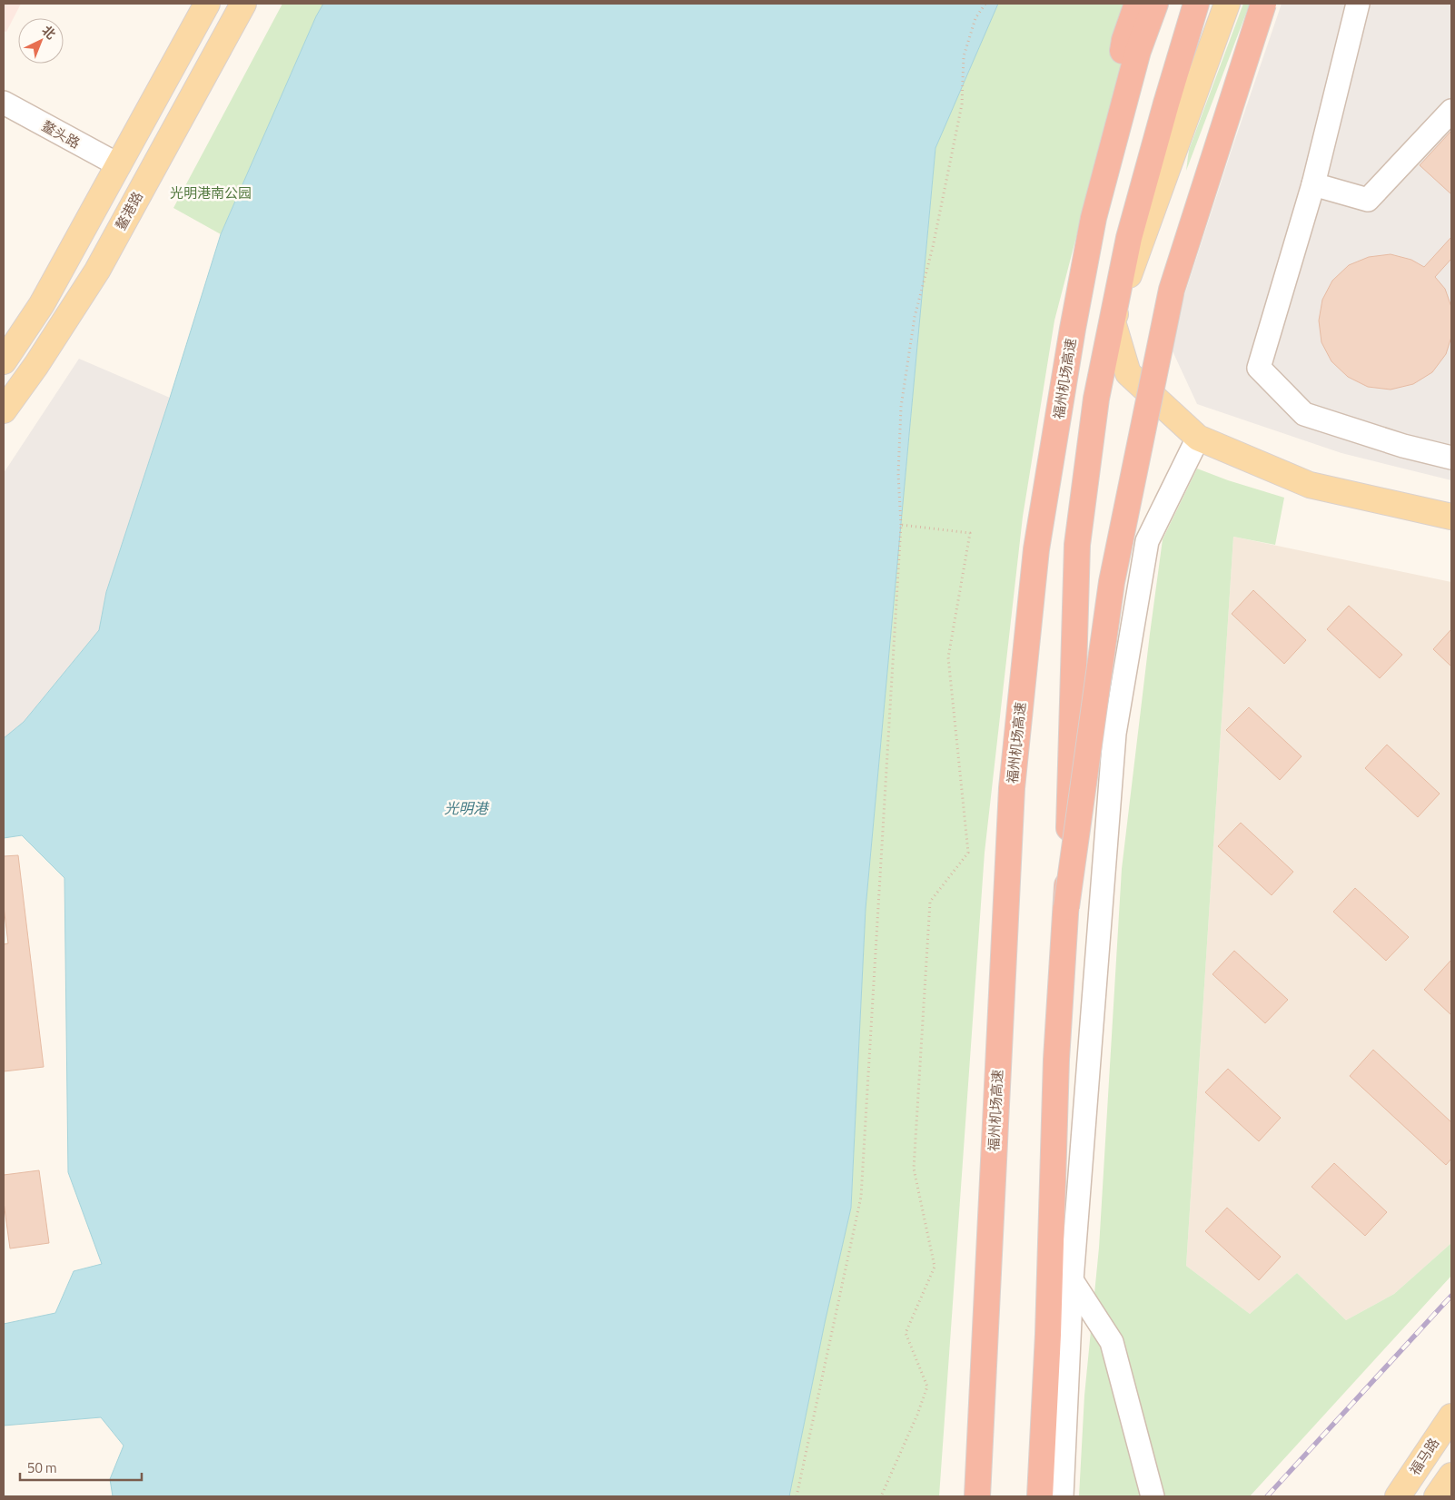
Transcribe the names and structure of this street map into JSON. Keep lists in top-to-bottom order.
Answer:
{
  "streets": {
    "highway": ["福州机场高速"],
    "main road": ["鳌港路", "福马路"],
    "street": ["鳌头路"]
  },
  "water": ["光明港"],
  "parks": ["光明港南公园"],
  "scale_bar": "50 m",
  "north": "top right"
}
